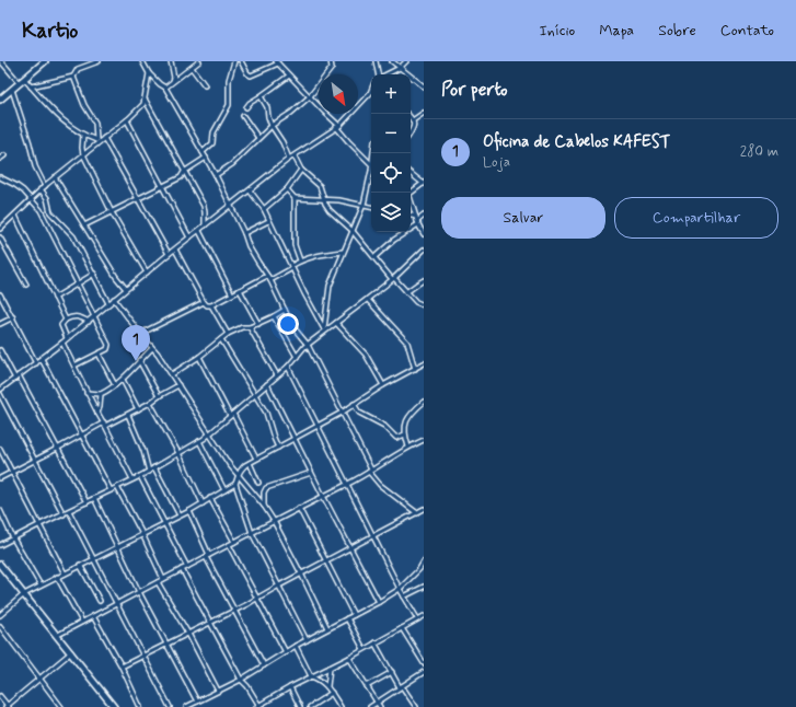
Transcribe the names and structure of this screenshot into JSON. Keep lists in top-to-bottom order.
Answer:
{
  "north": "bottom right",
  "page": {
    "header": "Kartio",
    "nav": [
      "Início",
      "Mapa",
      "Sobre",
      "Contato"
    ],
    "heading": "Por perto",
    "map_buttons": ["+", "−"],
    "list": [
      {
        "mark": "1",
        "name": "Oficina de Cabelos KAFEST",
        "note": "Loja",
        "value": "280 m"
      }
    ],
    "buttons": ["Salvar", "Compartilhar"],
    "pins": "1"
  }
}
